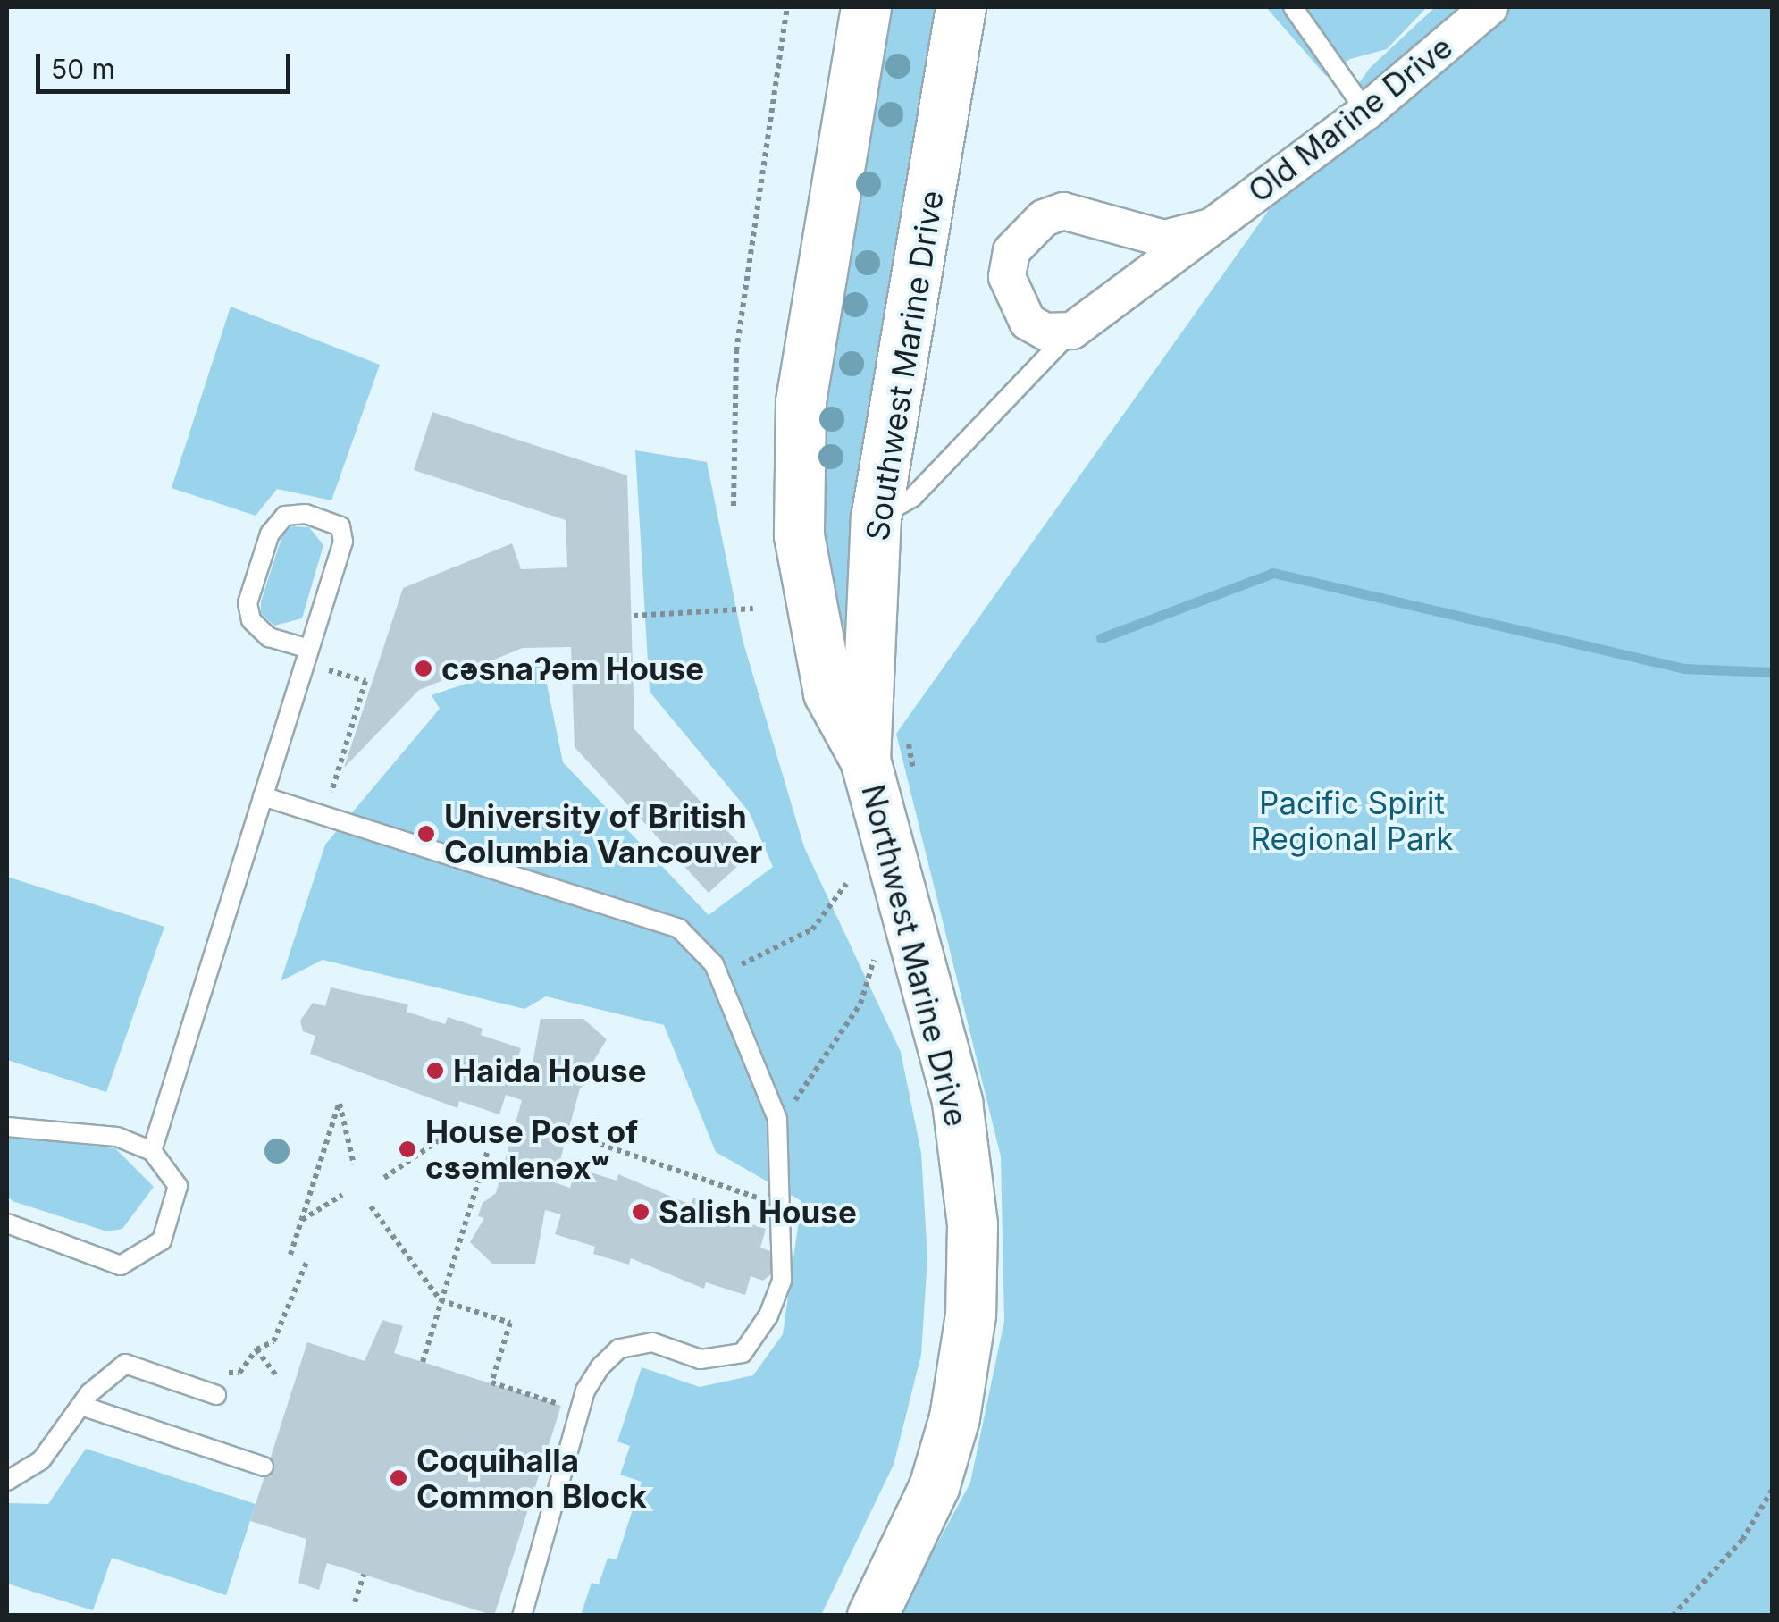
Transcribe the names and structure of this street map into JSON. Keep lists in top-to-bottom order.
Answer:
{
  "streets": {
    "street": ["Old Marine Drive", "Southwest Marine Drive", "Northwest Marine Drive"]
  },
  "crossings": [
    ["Southwest Marine Drive", "Northwest Marine Drive"]
  ],
  "parks": ["Pacific Spirit Regional Park"],
  "places": [
    "c̓əsnaʔəm House",
    "University of British Columbia Vancouver",
    "Haida House",
    "House Post of c̓səmlenəxʷ",
    "Salish House",
    "Coquihalla Common Block"
  ],
  "scale_bar": "50 m"
}
